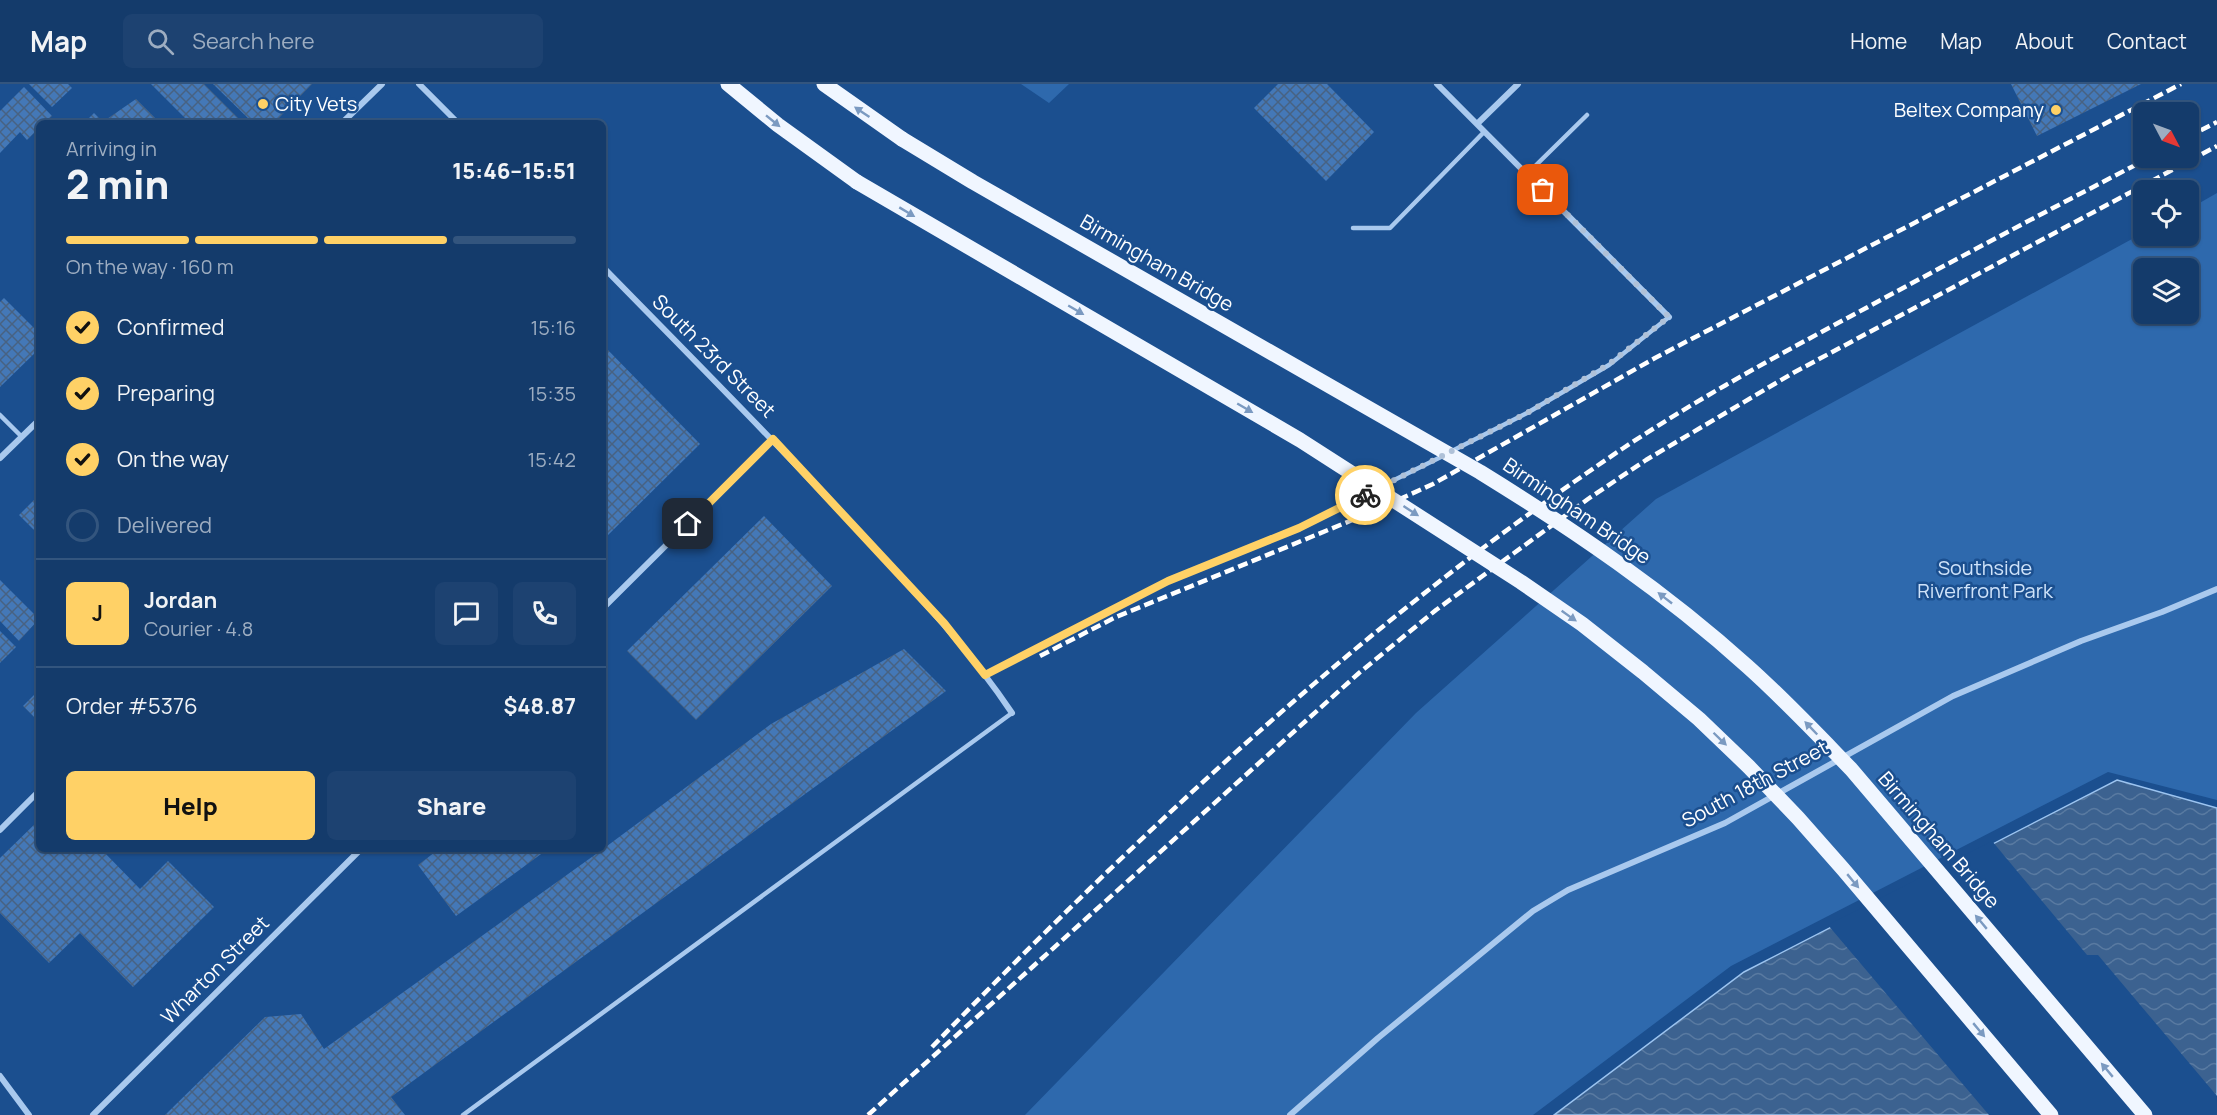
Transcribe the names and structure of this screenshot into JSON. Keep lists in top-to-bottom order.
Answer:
{
  "streets": {
    "main road": ["Birmingham Bridge"],
    "street": ["South 23rd Street", "South 18th Street", "Wharton Street"]
  },
  "parks": ["Southside Riverfront Park"],
  "places": ["City Vets", "Beltex Company"],
  "north": "bottom right",
  "page": {
    "header": "Map",
    "search": "Search here",
    "nav": [
      "Home",
      "Map",
      "About",
      "Contact"
    ],
    "heading": ["2 min", "Arriving in", "15:46–15:51"],
    "panel": [
      "Jordan",
      "Courier · 4.8",
      "Order #5376",
      "$48.87"
    ],
    "bar": "On the way · 160 m",
    "list": [
      ["Confirmed", "15:16"],
      ["Preparing", "15:35"],
      ["On the way", "15:42"],
      "Delivered"
    ],
    "round": "J",
    "buttons": ["Help", "Share"]
  }
}
